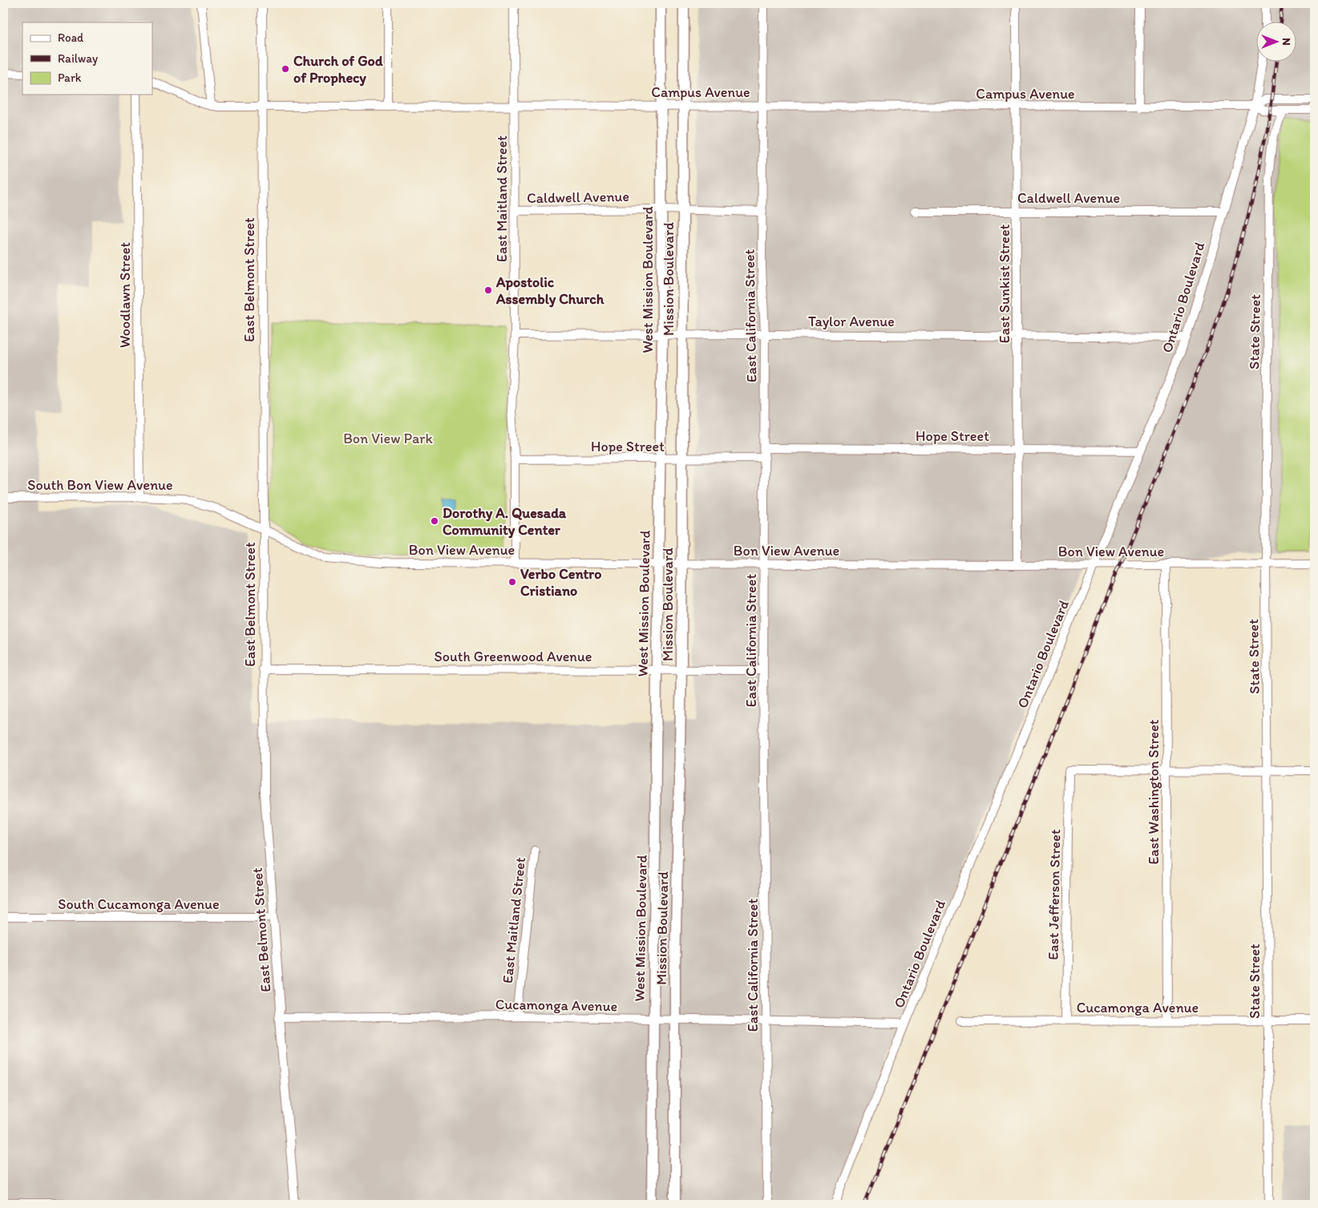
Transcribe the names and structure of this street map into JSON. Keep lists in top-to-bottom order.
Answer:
{
  "streets": {
    "main road": ["Mission Boulevard", "West Mission Boulevard"],
    "street": [
      "Campus Avenue",
      "Caldwell Avenue",
      "East Maitland Street",
      "East Belmont Street",
      "East Sunkist Street",
      "Woodlawn Street",
      "Ontario Boulevard",
      "East California Street",
      "Taylor Avenue",
      "State Street",
      "Hope Street",
      "South Bon View Avenue",
      "Bon View Avenue",
      "South Greenwood Avenue",
      "East Washington Street",
      "East Jefferson Street",
      "South Cucamonga Avenue",
      "Cucamonga Avenue"
    ]
  },
  "crossings": [
    ["Campus Avenue", "East Maitland Street"],
    ["Campus Avenue", "Mission Boulevard"],
    ["Campus Avenue", "East Belmont Street"],
    ["Campus Avenue", "West Mission Boulevard"],
    ["Campus Avenue", "East Sunkist Street"],
    ["Campus Avenue", "Ontario Boulevard"],
    ["Campus Avenue", "East California Street"],
    ["Campus Avenue", "State Street"],
    ["Caldwell Avenue", "East Maitland Street"],
    ["Caldwell Avenue", "Mission Boulevard"],
    ["Caldwell Avenue", "West Mission Boulevard"],
    ["Caldwell Avenue", "East Sunkist Street"],
    ["Caldwell Avenue", "Ontario Boulevard"],
    ["Caldwell Avenue", "East California Street"],
    ["East Maitland Street", "Taylor Avenue"],
    ["East Maitland Street", "Hope Street"],
    ["East Maitland Street", "Bon View Avenue"],
    ["East Maitland Street", "Cucamonga Avenue"],
    ["Mission Boulevard", "Taylor Avenue"],
    ["Mission Boulevard", "Hope Street"],
    ["Mission Boulevard", "Bon View Avenue"],
    ["Mission Boulevard", "South Greenwood Avenue"],
    ["Mission Boulevard", "Cucamonga Avenue"],
    ["East Belmont Street", "South Bon View Avenue"],
    ["East Belmont Street", "Bon View Avenue"],
    ["East Belmont Street", "South Greenwood Avenue"],
    ["East Belmont Street", "South Cucamonga Avenue"],
    ["East Belmont Street", "Cucamonga Avenue"],
    ["West Mission Boulevard", "Taylor Avenue"],
    ["West Mission Boulevard", "Hope Street"],
    ["West Mission Boulevard", "Bon View Avenue"],
    ["West Mission Boulevard", "South Greenwood Avenue"],
    ["West Mission Boulevard", "Cucamonga Avenue"],
    ["East Sunkist Street", "Taylor Avenue"],
    ["East Sunkist Street", "Hope Street"],
    ["East Sunkist Street", "Bon View Avenue"],
    ["Woodlawn Street", "South Bon View Avenue"],
    ["Ontario Boulevard", "Taylor Avenue"],
    ["Ontario Boulevard", "Hope Street"],
    ["Ontario Boulevard", "Bon View Avenue"],
    ["Ontario Boulevard", "Cucamonga Avenue"],
    ["East California Street", "Taylor Avenue"],
    ["East California Street", "Hope Street"],
    ["East California Street", "Bon View Avenue"],
    ["East California Street", "South Greenwood Avenue"],
    ["East California Street", "Cucamonga Avenue"],
    ["State Street", "Bon View Avenue"],
    ["State Street", "Cucamonga Avenue"],
    ["South Bon View Avenue", "Bon View Avenue"],
    ["Bon View Avenue", "East Washington Street"],
    ["East Washington Street", "East Jefferson Street"],
    ["East Washington Street", "Cucamonga Avenue"],
    ["East Jefferson Street", "Cucamonga Avenue"]
  ],
  "parks": ["Bon View Park"],
  "places": [
    "Church of God of Prophecy",
    "Apostolic Assembly Church",
    "Dorothy A. Quesada Community Center",
    "Verbo Centro Cristiano"
  ],
  "legend": ["Road", "Railway", "Park"],
  "north": "right"
}
